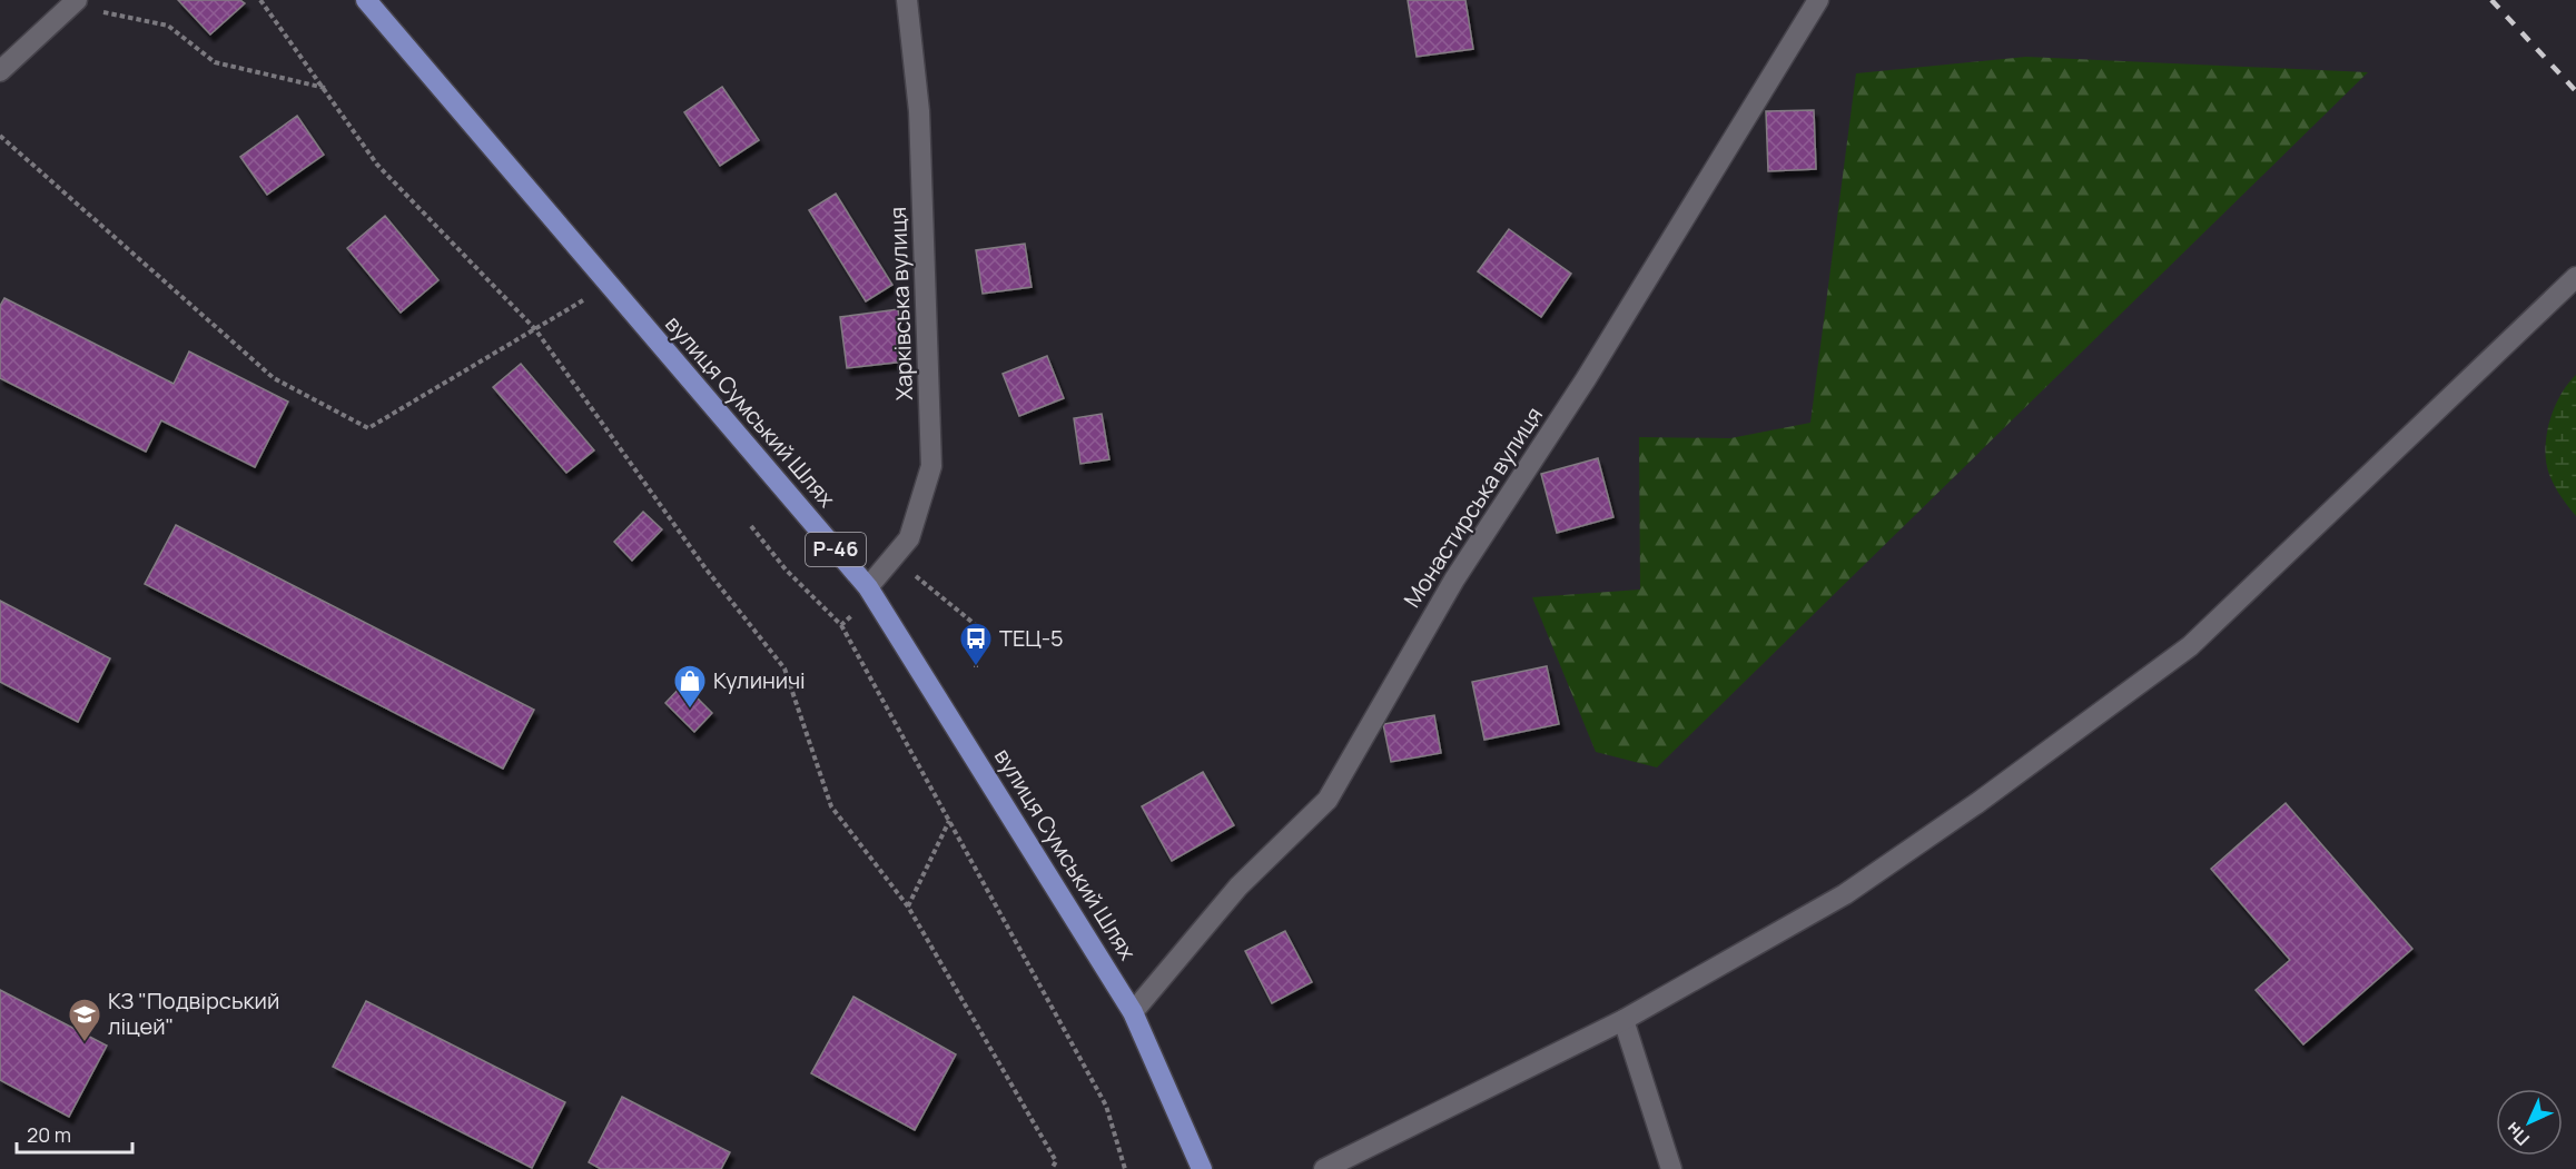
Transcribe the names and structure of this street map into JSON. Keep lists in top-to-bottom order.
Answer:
{
  "streets": {
    "main road": ["вулиця Сумський Шлях", "Р-46"],
    "street": ["Харківська вулиця", "Монастирська вулиця"]
  },
  "crossings": [
    ["Харківська вулиця", "вулиця Сумський Шлях"],
    ["вулиця Сумський Шлях", "Монастирська вулиця"]
  ],
  "places": {
    "bus stop": ["ТЕЦ-5"],
    "shop": ["Кулиничі"],
    "school or university": ["КЗ \"Подвірський ліцей\""]
  },
  "scale_bar": "20 m",
  "north": "bottom left"
}
